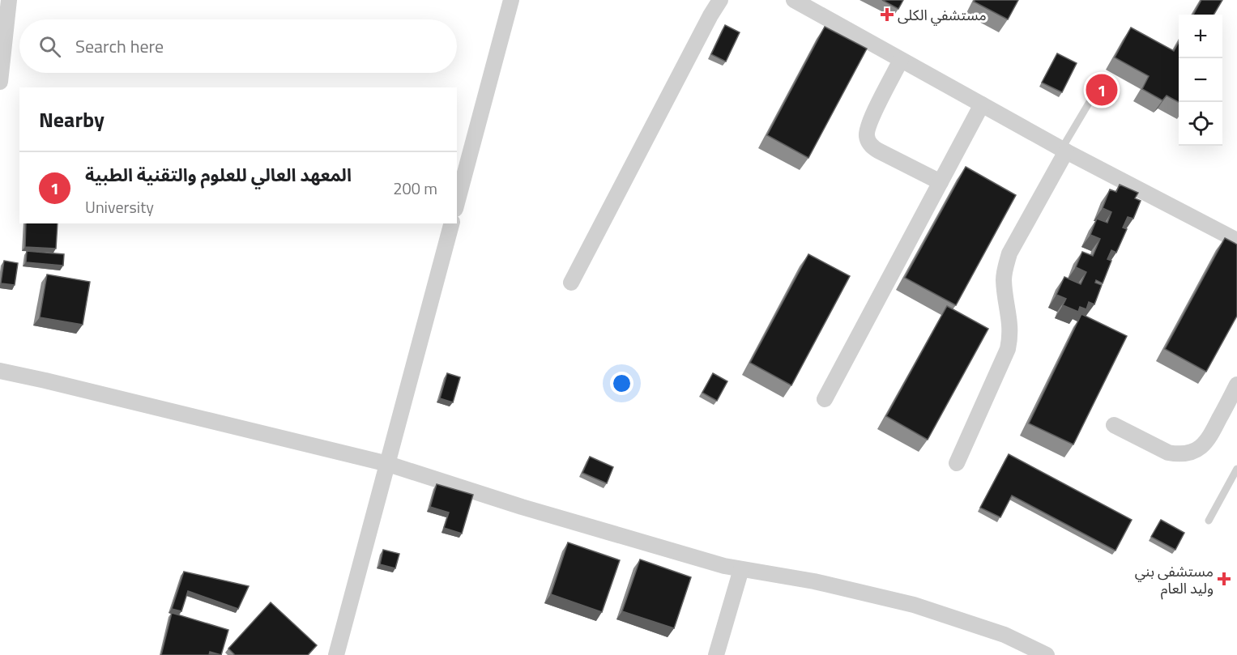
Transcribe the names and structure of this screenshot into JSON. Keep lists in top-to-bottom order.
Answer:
{
  "places": {
    "health": ["مستشفي الكلى", "مستشفى بني وليد العام"]
  },
  "page": {
    "map_buttons": ["+", "−"],
    "search": "Search here",
    "pins": "1",
    "heading": "Nearby",
    "list": [
      {
        "mark": "1",
        "name": "المعهد العالي للعلوم والتقنية الطبية",
        "note": "University",
        "value": "200 m"
      }
    ]
  }
}
